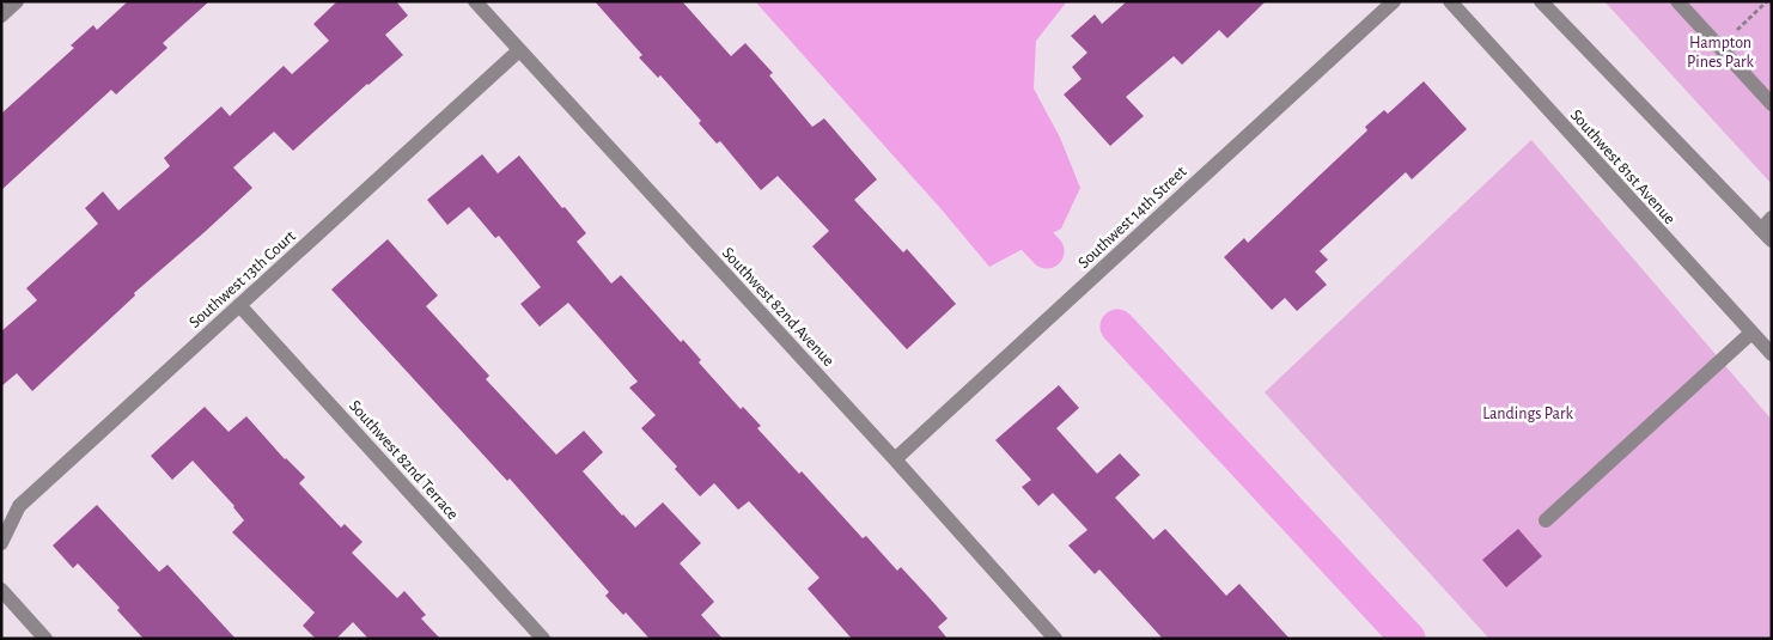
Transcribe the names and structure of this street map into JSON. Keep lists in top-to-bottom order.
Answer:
{
  "streets": {
    "street": [
      "Southwest 81st Avenue",
      "Southwest 14th Street",
      "Southwest 13th Court",
      "Southwest 82nd Avenue",
      "Southwest 82nd Terrace"
    ]
  },
  "crossings": [
    ["Southwest 14th Street", "Southwest 82nd Avenue"],
    ["Southwest 13th Court", "Southwest 82nd Avenue"],
    ["Southwest 13th Court", "Southwest 82nd Terrace"]
  ],
  "parks": ["Hampton Pines Park", "Landings Park"]
}
